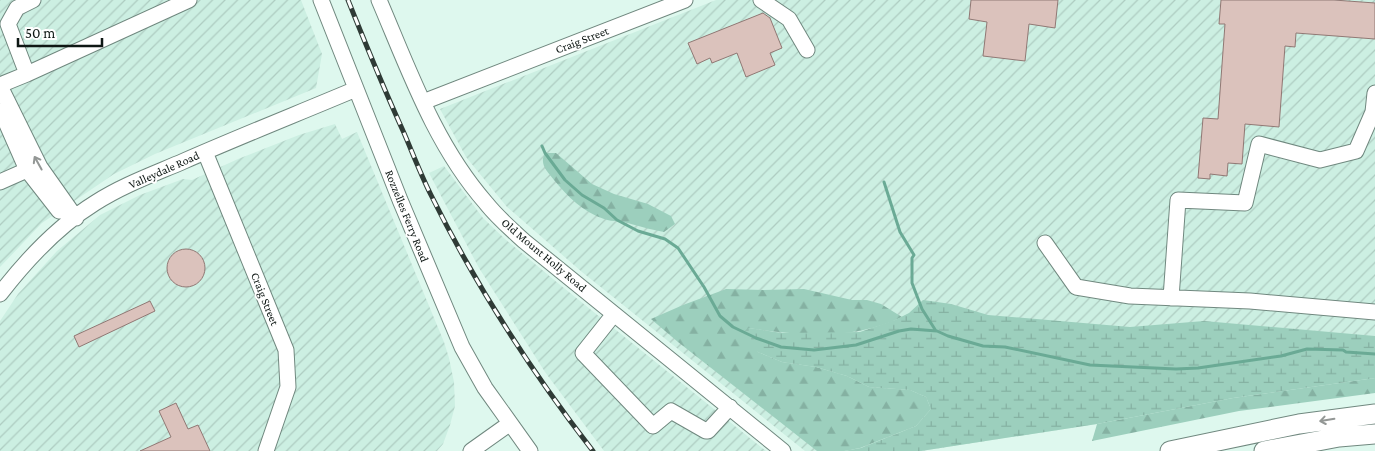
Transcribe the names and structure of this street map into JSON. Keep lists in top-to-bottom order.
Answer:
{
  "streets": {
    "street": [
      "Craig Street",
      "Valleydale Road",
      "Rozzelles Ferry Road",
      "Old Mount Holly Road"
    ]
  },
  "crossings": [
    ["Craig Street", "Valleydale Road"],
    ["Craig Street", "Old Mount Holly Road"],
    ["Valleydale Road", "Rozzelles Ferry Road"]
  ],
  "scale_bar": "50 m"
}
